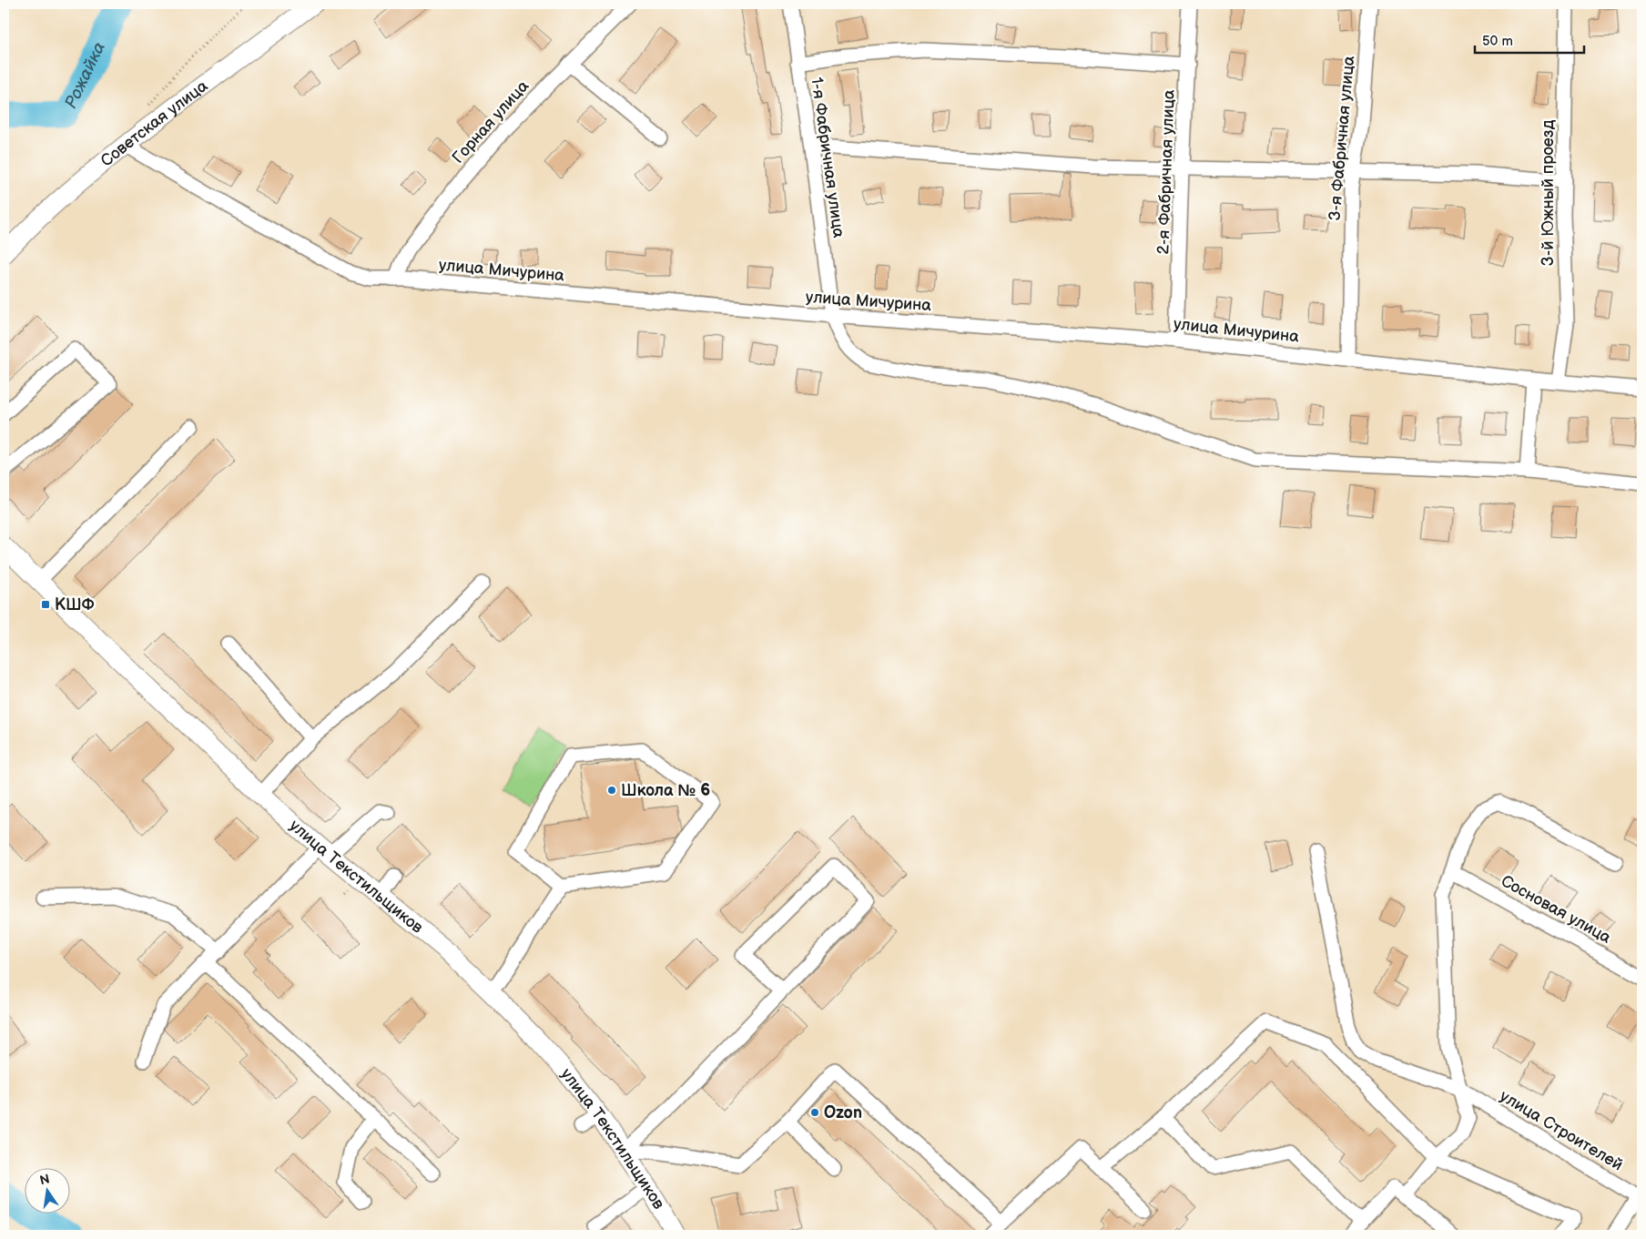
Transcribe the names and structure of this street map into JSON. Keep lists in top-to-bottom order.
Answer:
{
  "streets": {
    "main road": ["Советская улица", "улица Текстильщиков"],
    "street": [
      "Горная улица",
      "3-я Фабричная улица",
      "1-я Фабричная улица",
      "2-я Фабричная улица",
      "3-й Южный проезд",
      "улица Мичурина",
      "Сосновая улица",
      "улица Строителей"
    ]
  },
  "crossings": [
    ["Горная улица", "улица Мичурина"],
    ["Советская улица", "улица Мичурина"],
    ["3-я Фабричная улица", "улица Мичурина"],
    ["1-я Фабричная улица", "улица Мичурина"],
    ["2-я Фабричная улица", "улица Мичурина"],
    ["3-й Южный проезд", "улица Мичурина"]
  ],
  "water": ["Рожайка"],
  "places": {
    "transit": ["КШФ"],
    "other": ["Школа № 6", "Ozon"]
  },
  "scale_bar": "50 m",
  "north": "top"
}
